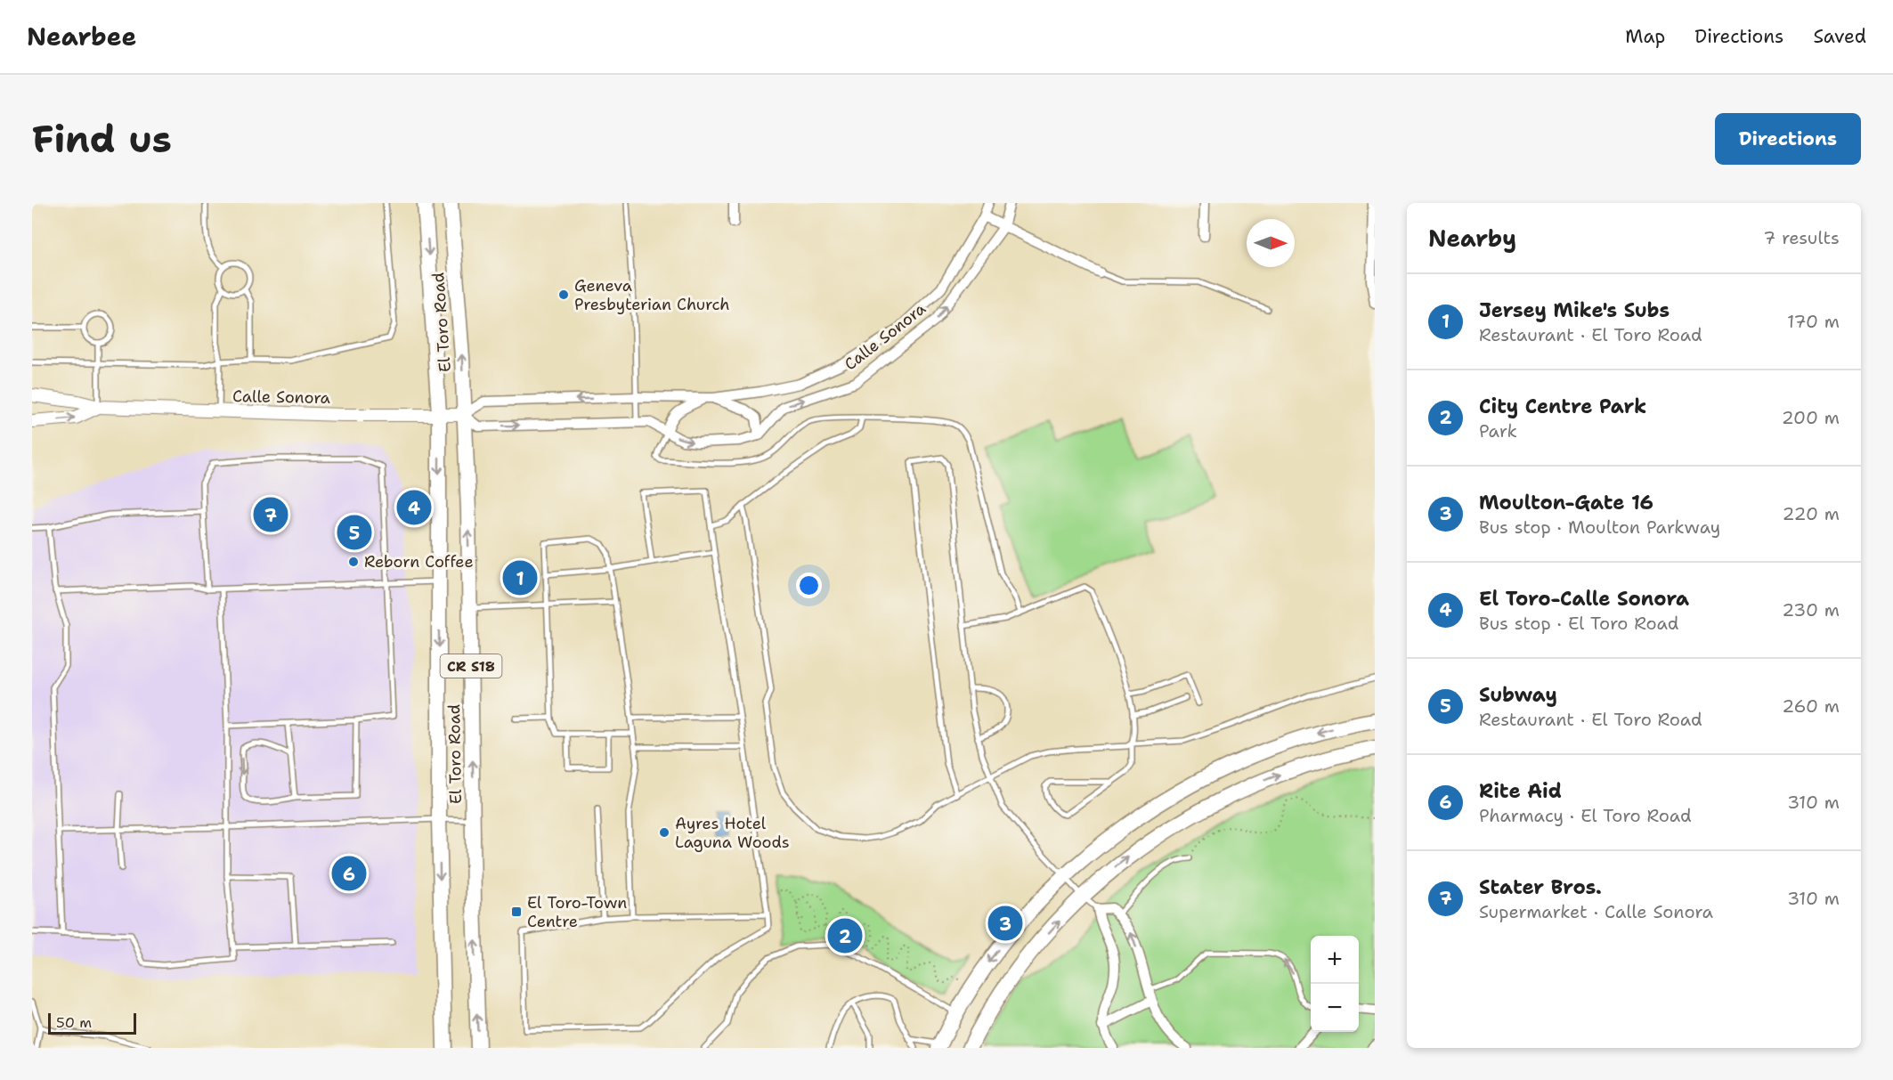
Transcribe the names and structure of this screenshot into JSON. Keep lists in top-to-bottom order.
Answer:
{
  "streets": {
    "main road": ["El Toro Road", "CR S18"],
    "street": ["Calle Sonora"]
  },
  "crossings": [
    ["El Toro Road", "Calle Sonora"]
  ],
  "places": {
    "other": ["Geneva Presbyterian Church", "Reborn Coffee", "Ayres Hotel Laguna Woods"],
    "transit": ["El Toro-Town Centre"]
  },
  "scale_bar": "50 m",
  "north": "right",
  "page": {
    "header": "Nearbee",
    "nav": ["Map", "Directions", "Saved"],
    "buttons": "Directions",
    "title": "Find us",
    "heading": ["Nearby", "7 results"],
    "list": [
      {
        "mark": "1",
        "name": "Jersey Mike's Subs",
        "note": "Restaurant · El Toro Road",
        "value": "170 m"
      },
      {
        "mark": "2",
        "name": "City Centre Park",
        "note": "Park",
        "value": "200 m"
      },
      {
        "mark": "3",
        "name": "Moulton-Gate 16",
        "note": "Bus stop · Moulton Parkway",
        "value": "220 m"
      },
      {
        "mark": "4",
        "name": "El Toro-Calle Sonora",
        "note": "Bus stop · El Toro Road",
        "value": "230 m"
      },
      {
        "mark": "5",
        "name": "Subway",
        "note": "Restaurant · El Toro Road",
        "value": "260 m"
      },
      {
        "mark": "6",
        "name": "Rite Aid",
        "note": "Pharmacy · El Toro Road",
        "value": "310 m"
      },
      {
        "mark": "7",
        "name": "Stater Bros.",
        "note": "Supermarket · Calle Sonora",
        "value": "310 m"
      }
    ],
    "pins": [
      "4",
      "7",
      "5",
      "1",
      "6",
      "3",
      "2"
    ],
    "map_buttons": ["+", "−"],
    "scale": "50 m"
  }
}
